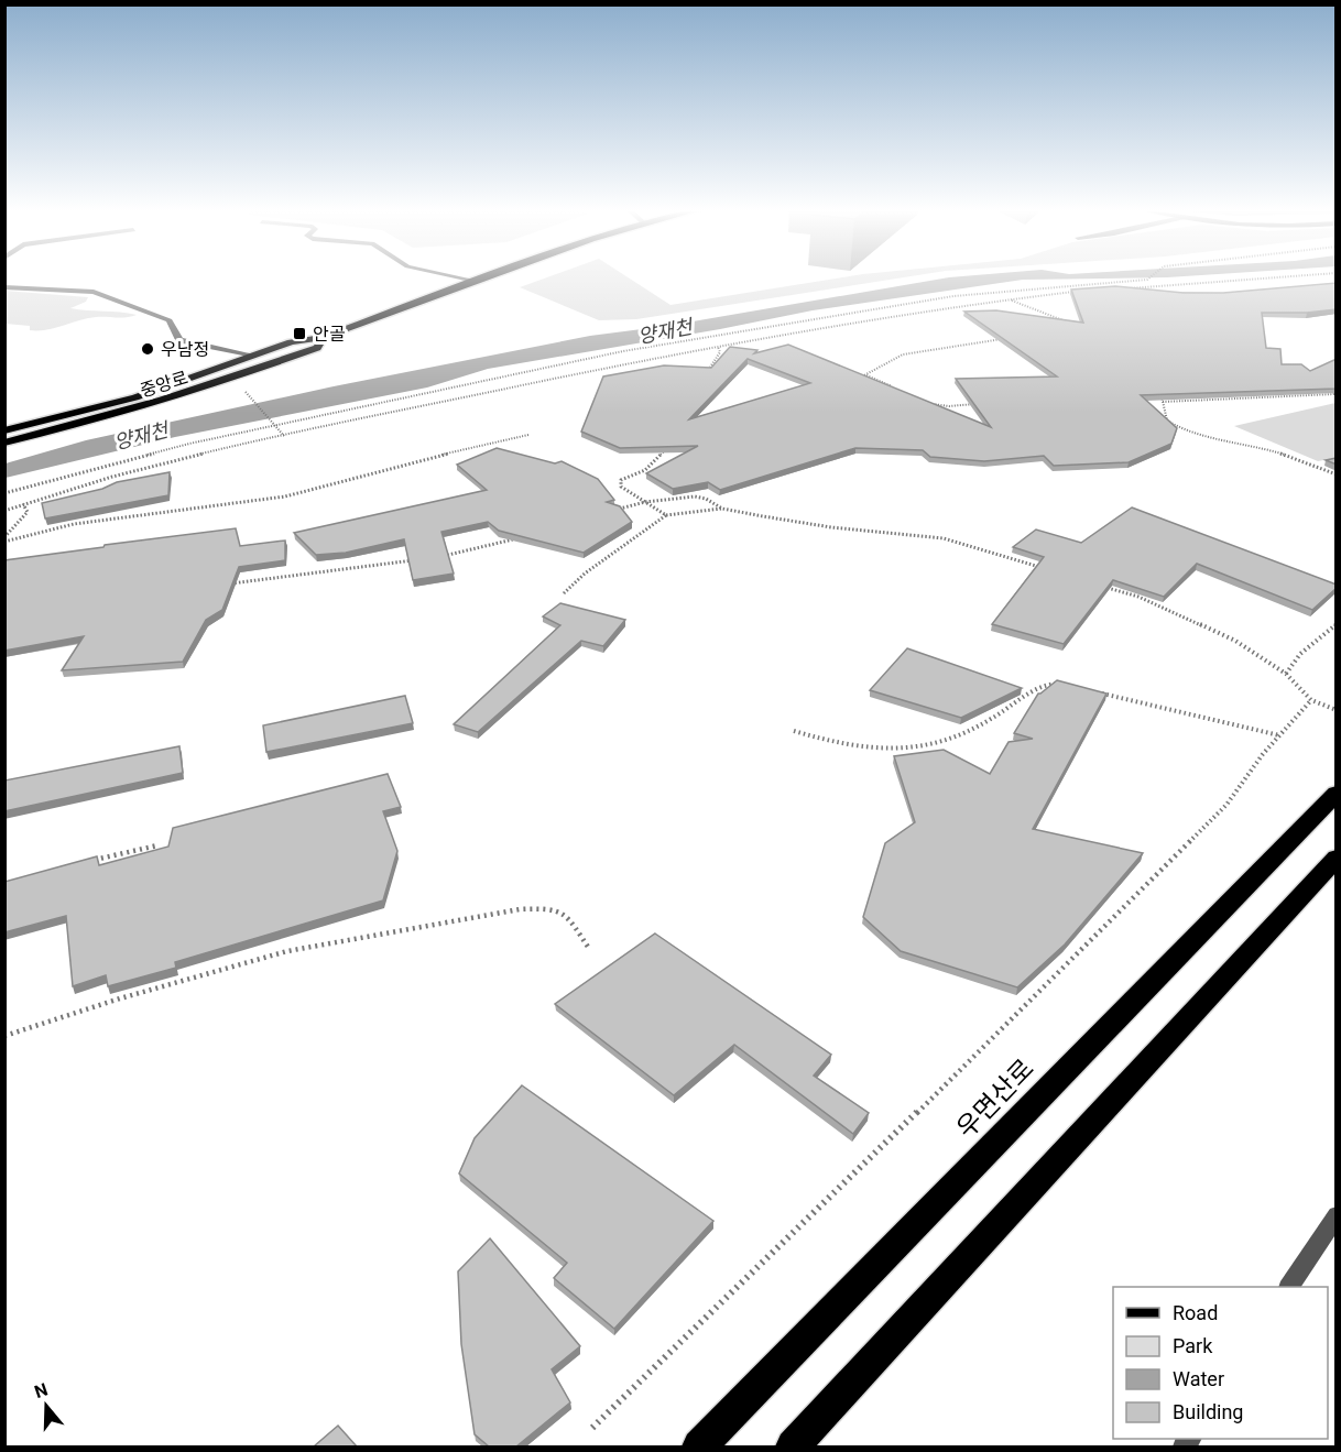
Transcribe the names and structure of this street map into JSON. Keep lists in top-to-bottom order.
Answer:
{
  "streets": {
    "highway": ["우면산로"],
    "main road": ["중앙로"]
  },
  "water": ["양재천"],
  "places": {
    "transit": ["안골"],
    "other": ["우남정"]
  },
  "legend": [
    "Road",
    "Park",
    "Water",
    "Building"
  ],
  "north": "top"
}
